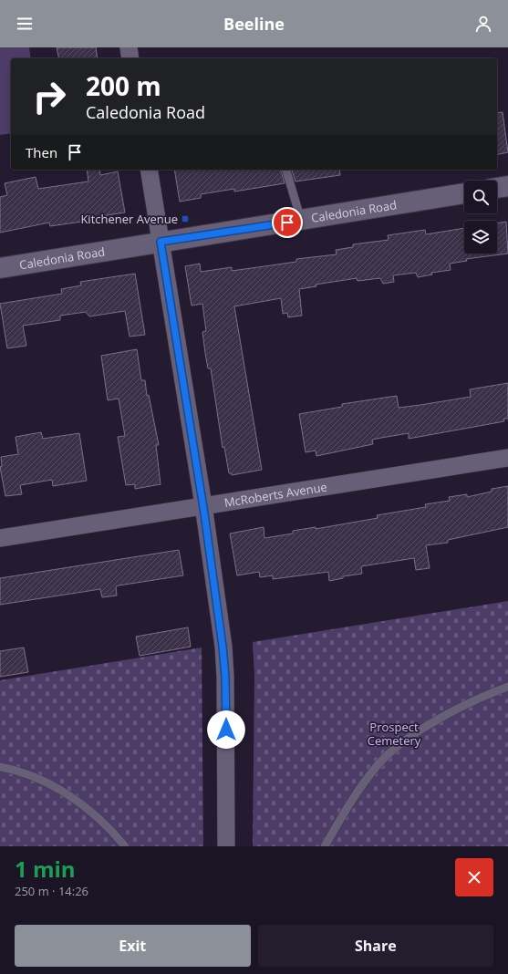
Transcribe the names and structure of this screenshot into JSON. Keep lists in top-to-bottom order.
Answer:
{
  "streets": {
    "street": ["Caledonia Road", "McRoberts Avenue"]
  },
  "parks": ["Prospect Cemetery"],
  "places": {
    "transit": ["Kitchener Avenue"]
  },
  "page": {
    "header": "Beeline",
    "turn": ["200 m", "Caledonia Road"],
    "then": "Then",
    "heading": ["1 min", "250 m · 14:26"],
    "buttons": ["Exit", "Share"]
  }
}
